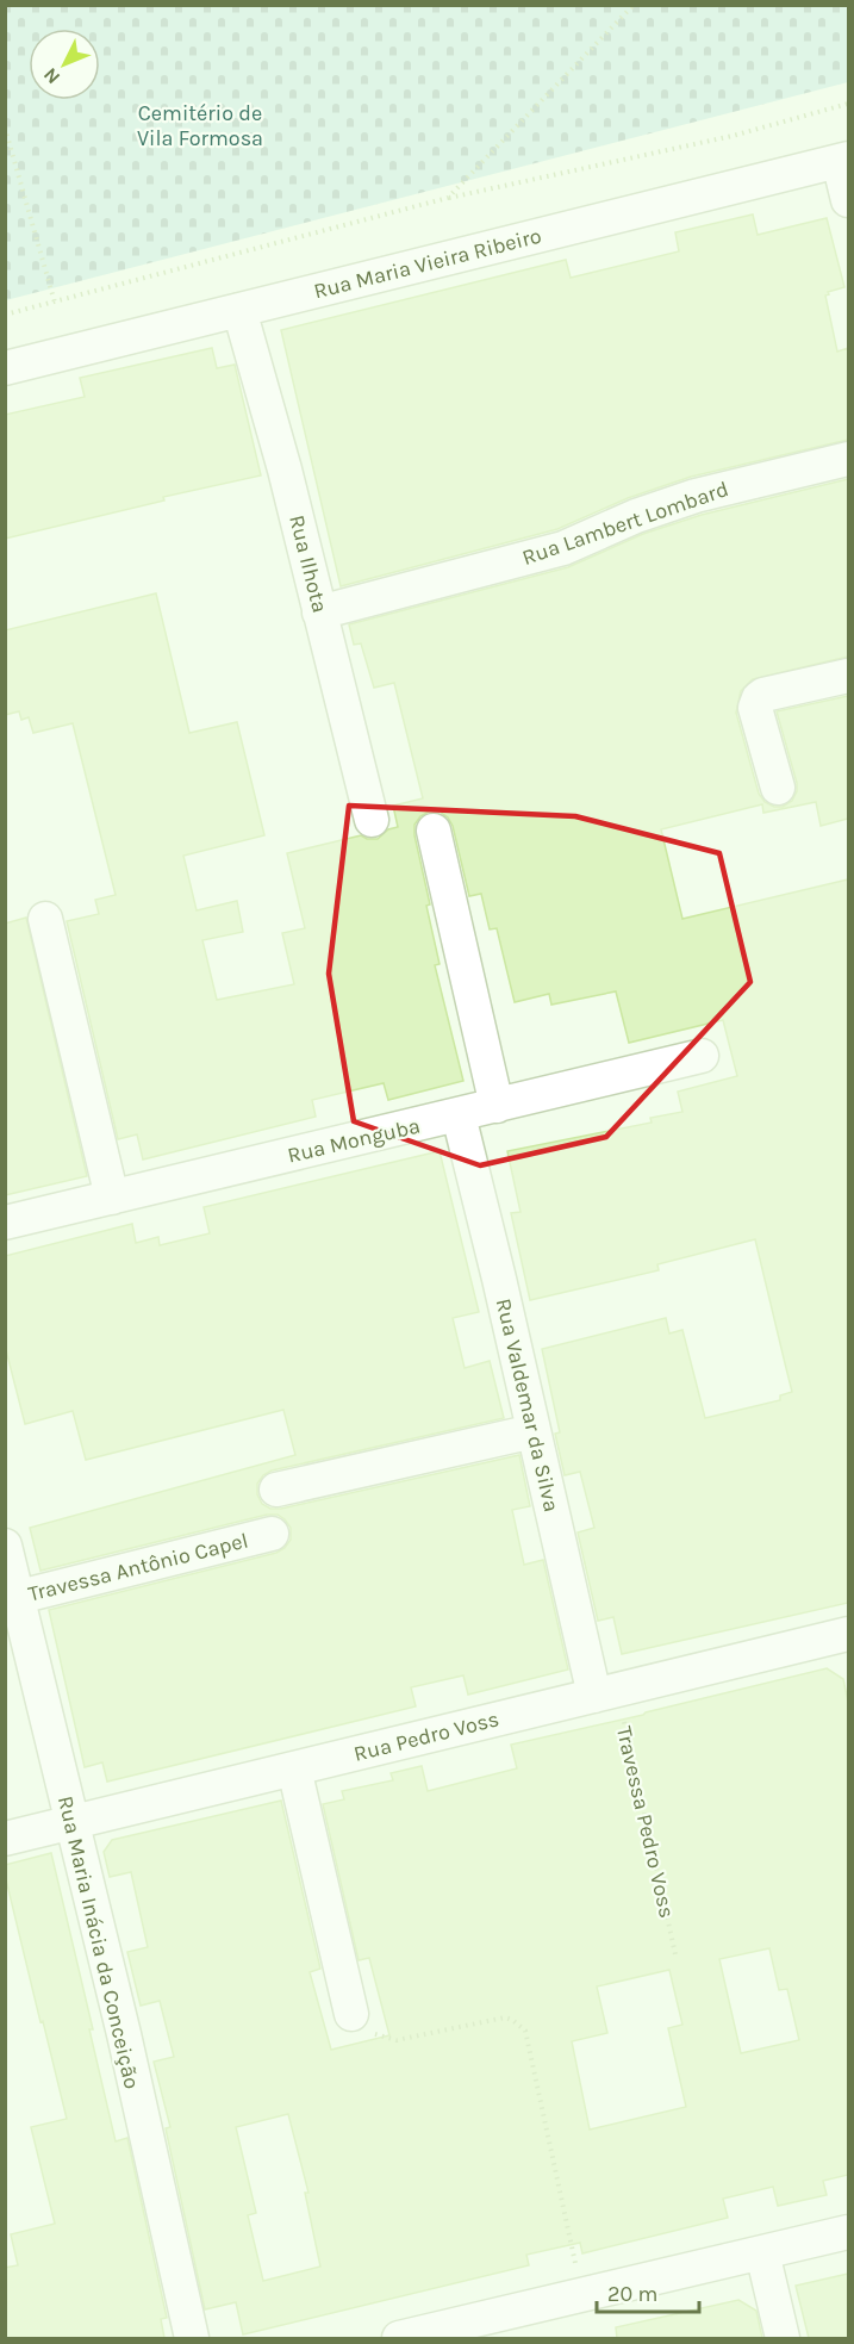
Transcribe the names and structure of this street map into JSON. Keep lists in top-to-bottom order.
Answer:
{
  "streets": {
    "street": [
      "Rua Maria Vieira Ribeiro",
      "Rua Lambert Lombard",
      "Rua Ilhota",
      "Rua Monguba",
      "Rua Valdemar da Silva",
      "Travessa Antônio Capel",
      "Rua Pedro Voss",
      "Rua Maria Inácia da Conceição"
    ],
    "path": ["Travessa Pedro Voss"]
  },
  "crossings": [
    ["Rua Maria Vieira Ribeiro", "Rua Ilhota"],
    ["Rua Lambert Lombard", "Rua Ilhota"],
    ["Rua Monguba", "Rua Valdemar da Silva"],
    ["Rua Valdemar da Silva", "Rua Pedro Voss"],
    ["Rua Valdemar da Silva", "Travessa Pedro Voss"],
    ["Travessa Antônio Capel", "Rua Maria Inácia da Conceição"],
    ["Rua Pedro Voss", "Travessa Pedro Voss"],
    ["Rua Pedro Voss", "Rua Maria Inácia da Conceição"]
  ],
  "parks": ["Cemitério de Vila Formosa"],
  "scale_bar": "20 m",
  "north": "bottom left"
}
